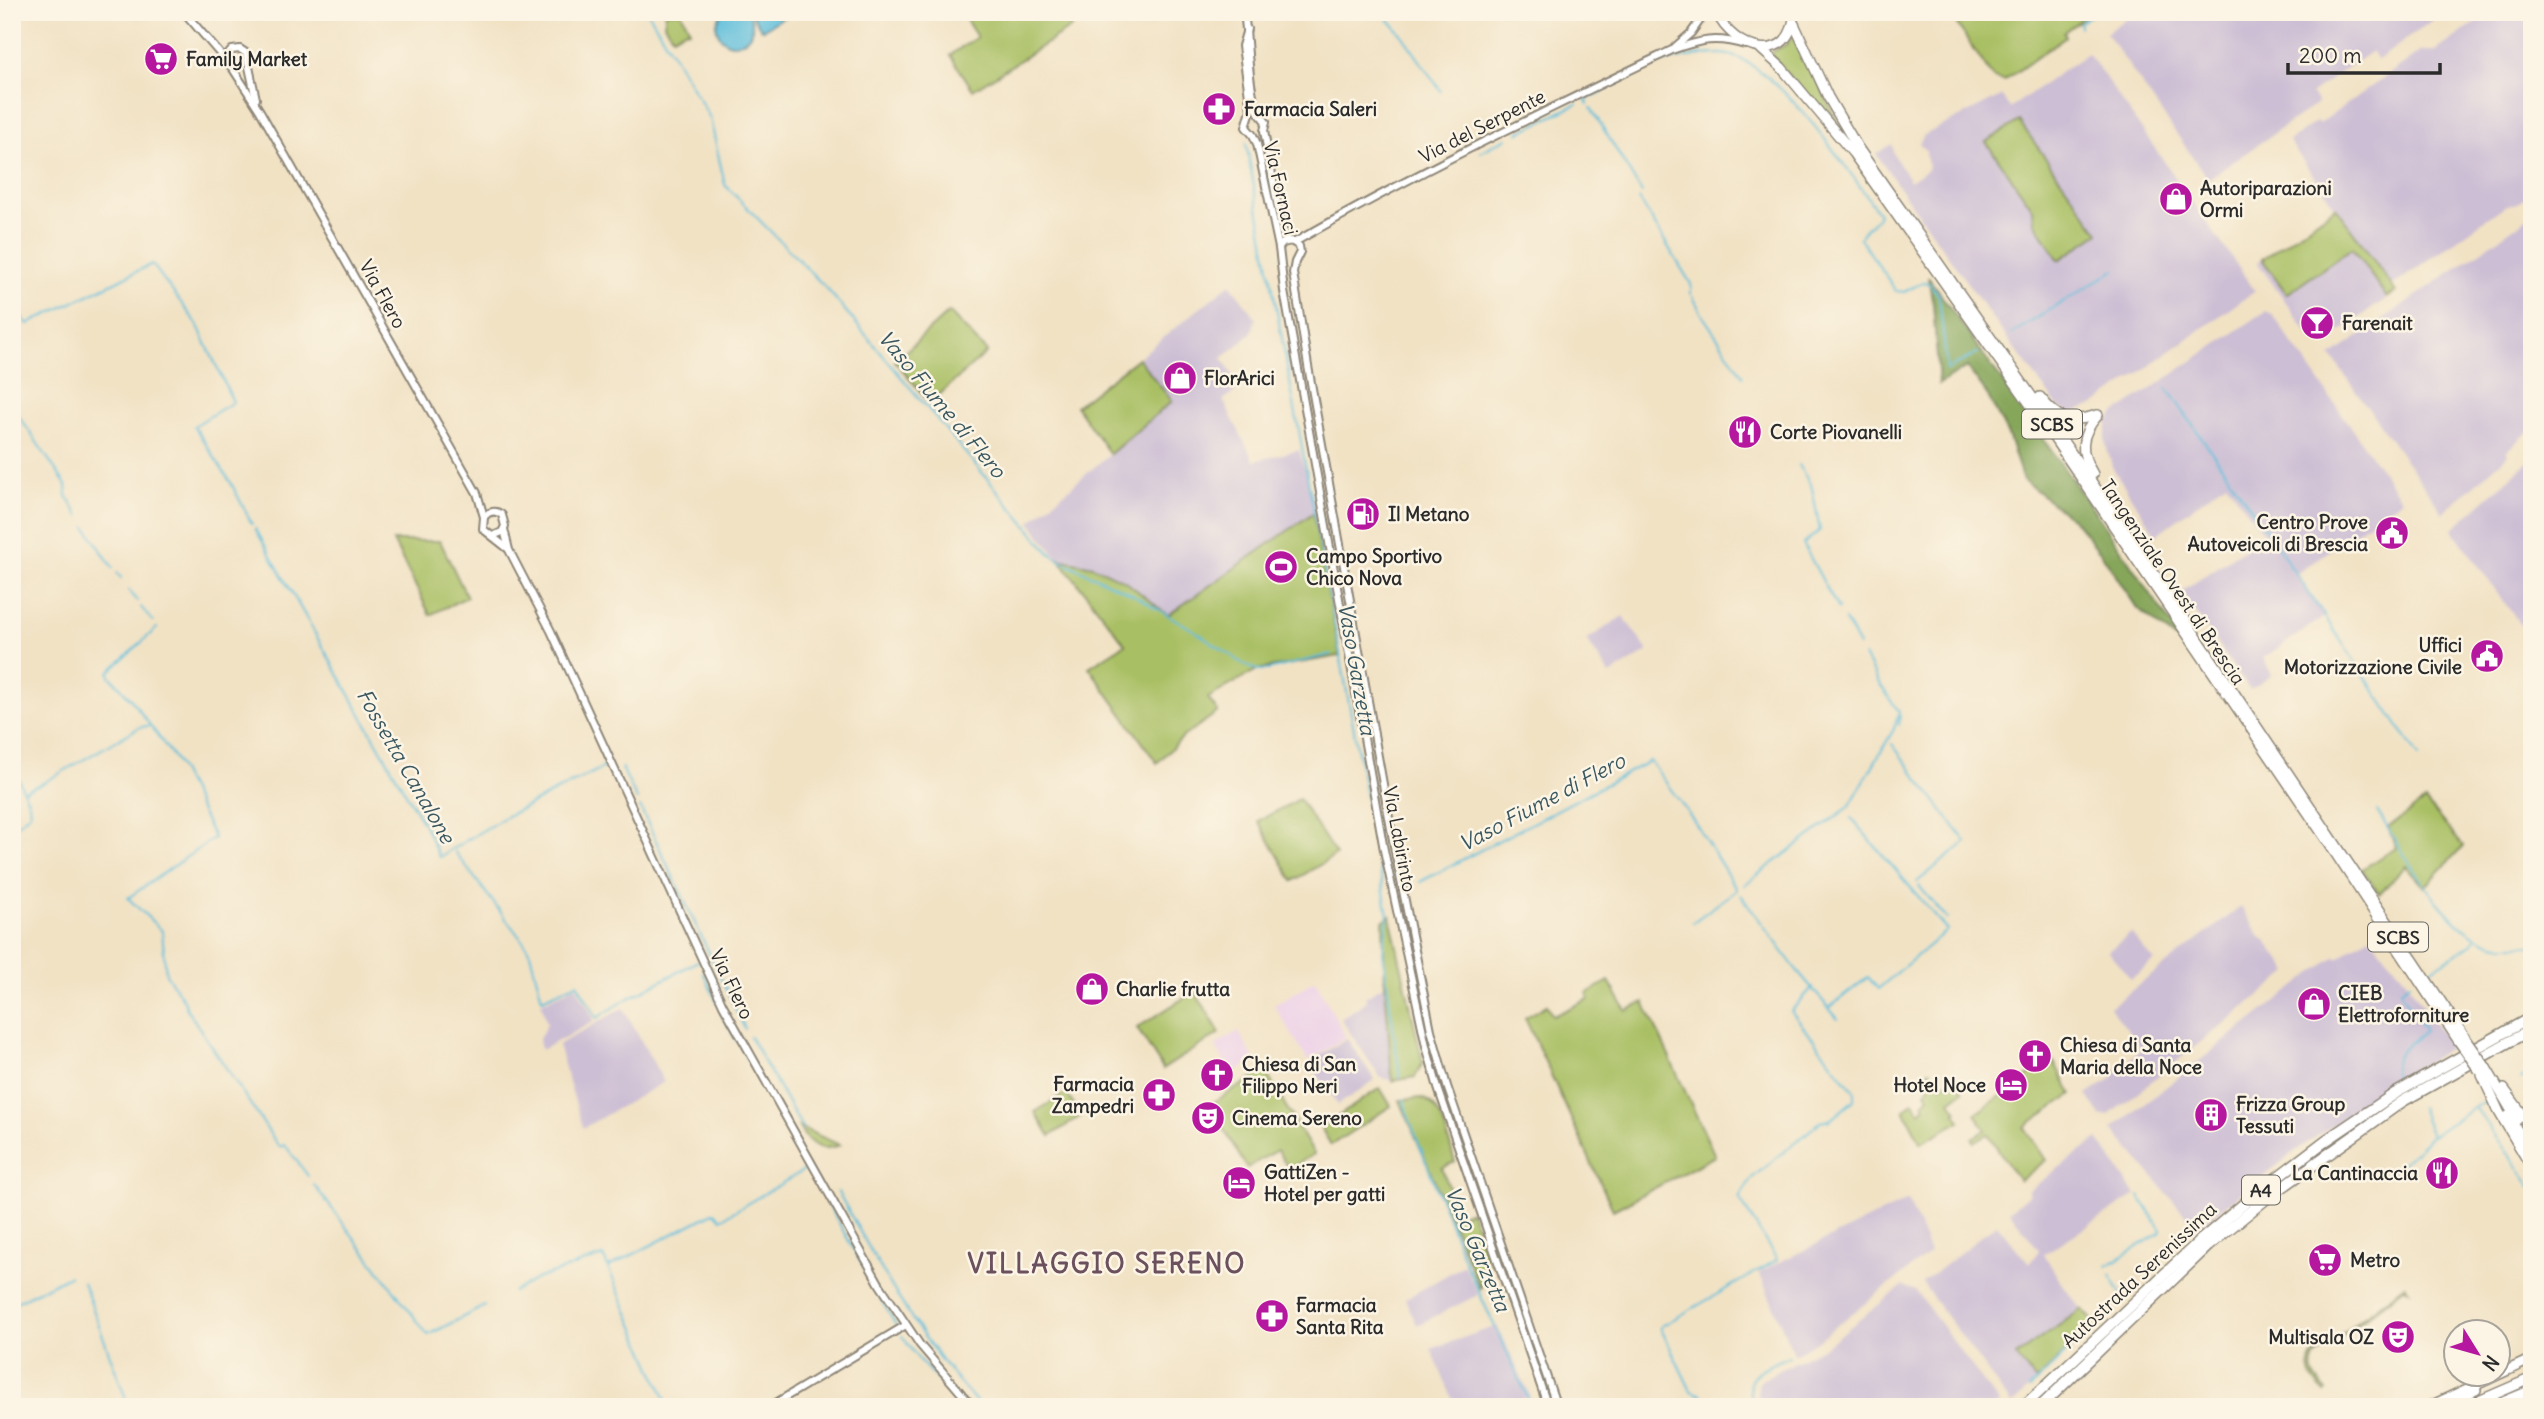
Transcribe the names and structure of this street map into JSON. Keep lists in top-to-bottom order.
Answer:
{
  "streets": {
    "highway": [
      "SCBS",
      "Tangenziale Ovest di Brescia",
      "A4",
      "Autostrada Serenissima"
    ],
    "street": [
      "Via del Serpente",
      "Via Fornaci",
      "Via Flero",
      "Via Labirinto"
    ]
  },
  "crossings": [
    ["Via del Serpente", "Via Fornaci"],
    ["Via del Serpente", "Tangenziale Ovest di Brescia"],
    ["Via del Serpente", "Via Labirinto"],
    ["Via Fornaci", "Via Labirinto"]
  ],
  "districts": ["VILLAGGIO SERENO"],
  "water": ["Vaso Fiume di Flero", "Vaso Garzetta", "Fossetta Canalone"],
  "places": {
    "supermarket": ["Family Market", "Metro"],
    "pharmacy": ["Farmacia Saleri", "Farmacia Zampedri", "Farmacia Santa Rita"],
    "shop": [
      "Autoriparazioni Ormi",
      "FlorArici",
      "Charlie frutta",
      "CIEB Elettroforniture"
    ],
    "bar": ["Farenait"],
    "restaurant": ["Corte Piovanelli", "La Cantinaccia"],
    "fuel station": ["Il Metano"],
    "public building": ["Centro Prove Autoveicoli di Brescia", "Uffici Motorizzazione Civile"],
    "sports": ["Campo Sportivo Chico Nova"],
    "church": ["Chiesa di Santa Maria della Noce", "Chiesa di San Filippo Neri"],
    "hotel": ["Hotel Noce", "GattiZen - Hotel per gatti"],
    "building": ["Frizza Group Tessuti"],
    "theatre": ["Cinema Sereno", "Multisala OZ"]
  },
  "scale_bar": "200 m",
  "north": "bottom right"
}
